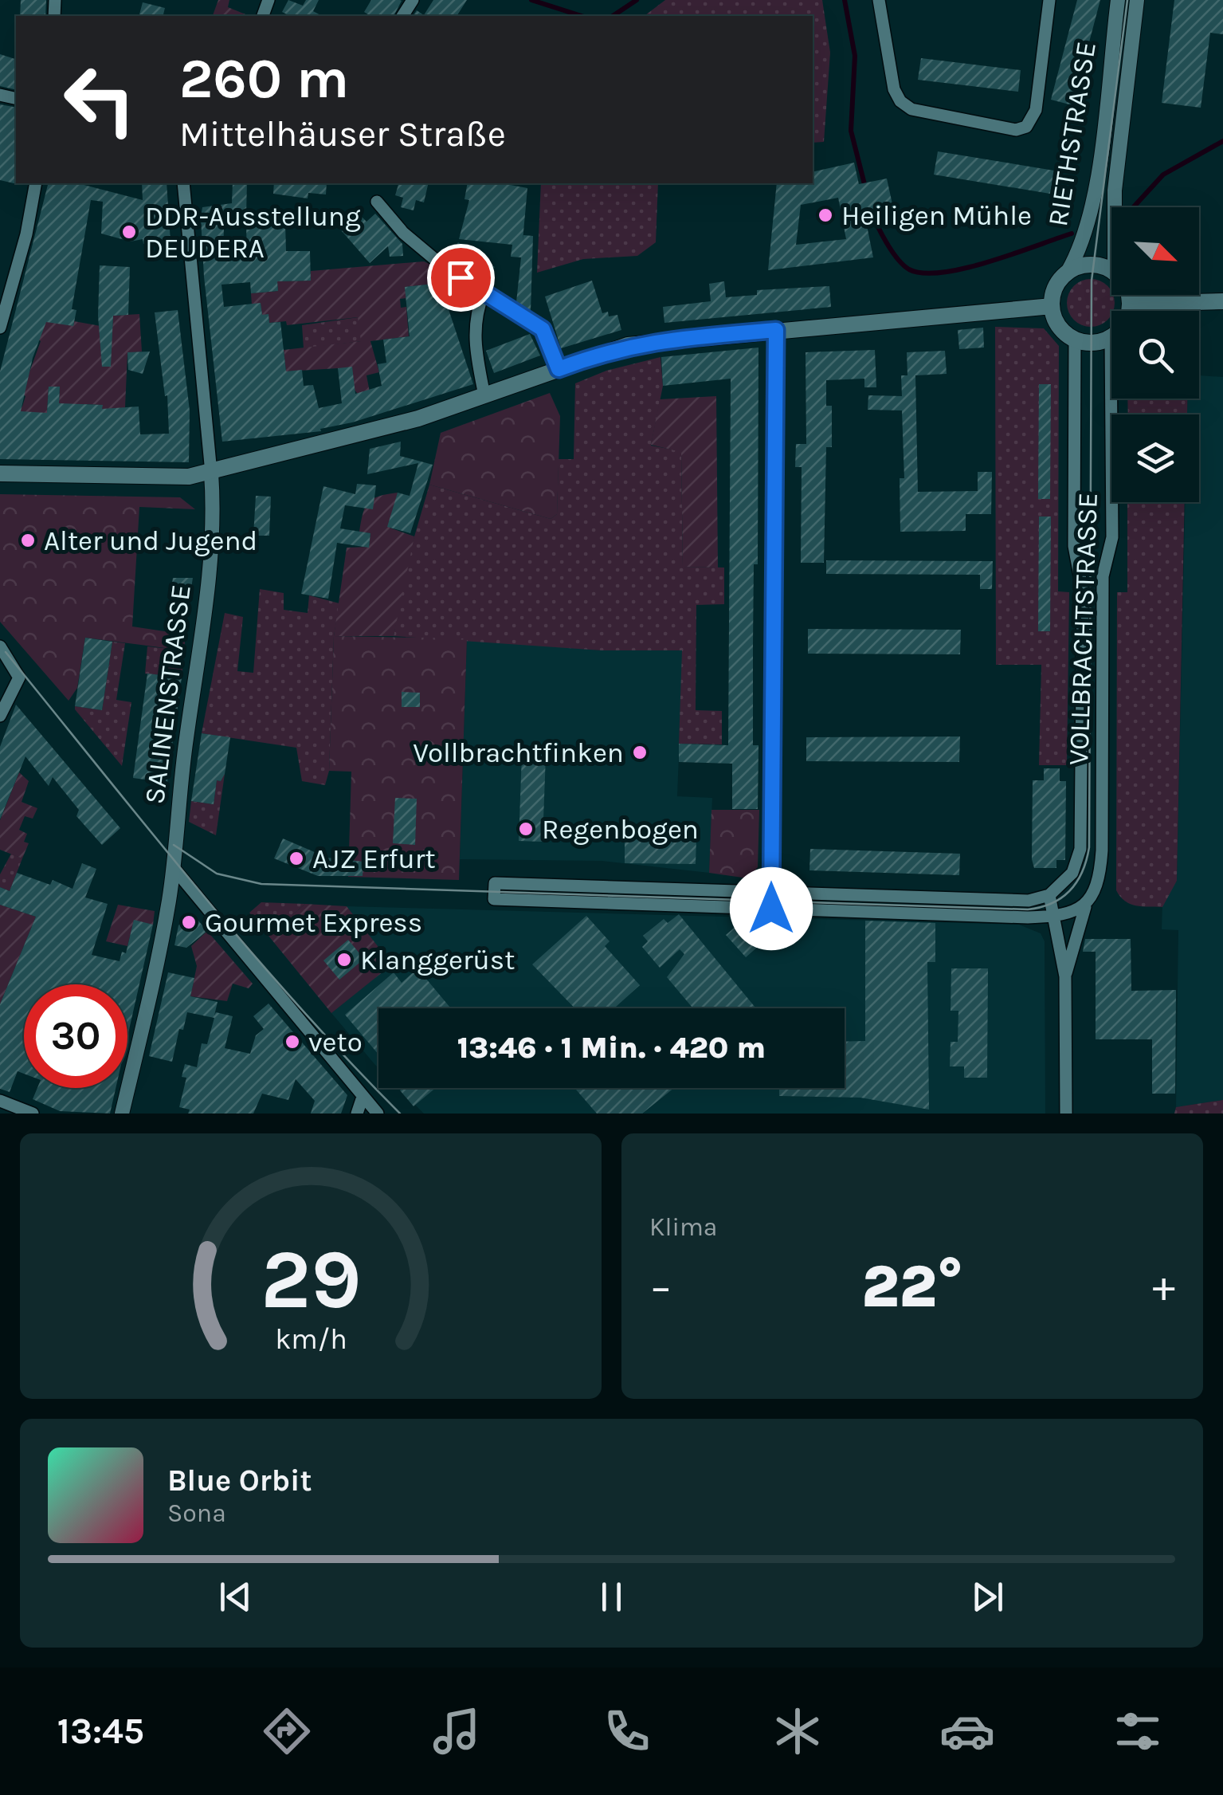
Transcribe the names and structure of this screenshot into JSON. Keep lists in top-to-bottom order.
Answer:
{
  "streets": {
    "street": ["RIETHSTRASSE", "VOLLBRACHTSTRASSE", "SALINENSTRASSE"]
  },
  "places": [
    "Heiligen Mühle",
    "DDR-Ausstellung DEUDERA",
    "Alter und Jugend",
    "Vollbrachtfinken",
    "Regenbogen",
    "AJZ Erfurt",
    "Gourmet Express",
    "Klanggerüst",
    "veto"
  ],
  "north": "bottom right",
  "page": {
    "turn": ["260 m", "Mittelhäuser Straße"],
    "limit": "30",
    "trip": "13:46 · 1 Min. · 420 m",
    "tile": "Klima",
    "heat": ["−", "22°", "+"],
    "song": ["Blue Orbit", "Sona"],
    "tabs": "13:45",
    "gauge": ["29", "km/h"]
  }
}
